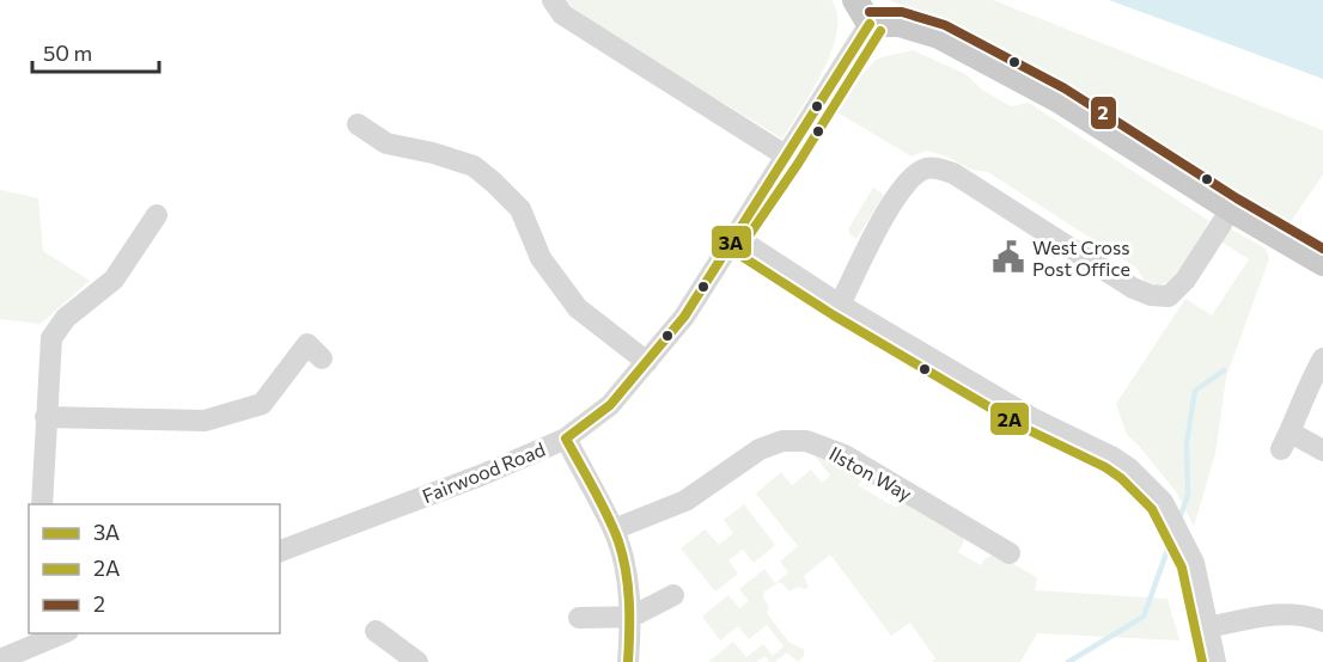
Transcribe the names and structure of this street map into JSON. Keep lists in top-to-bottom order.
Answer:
{
  "streets": {
    "street": ["Fairwood Road", "Ilston Way"]
  },
  "places": {
    "public building": ["West Cross Post Office"]
  },
  "lines": ["transit line 2", "transit line 3A", "transit line 2A"],
  "legend": ["3A", "2A", "2"],
  "scale_bar": "50 m"
}
